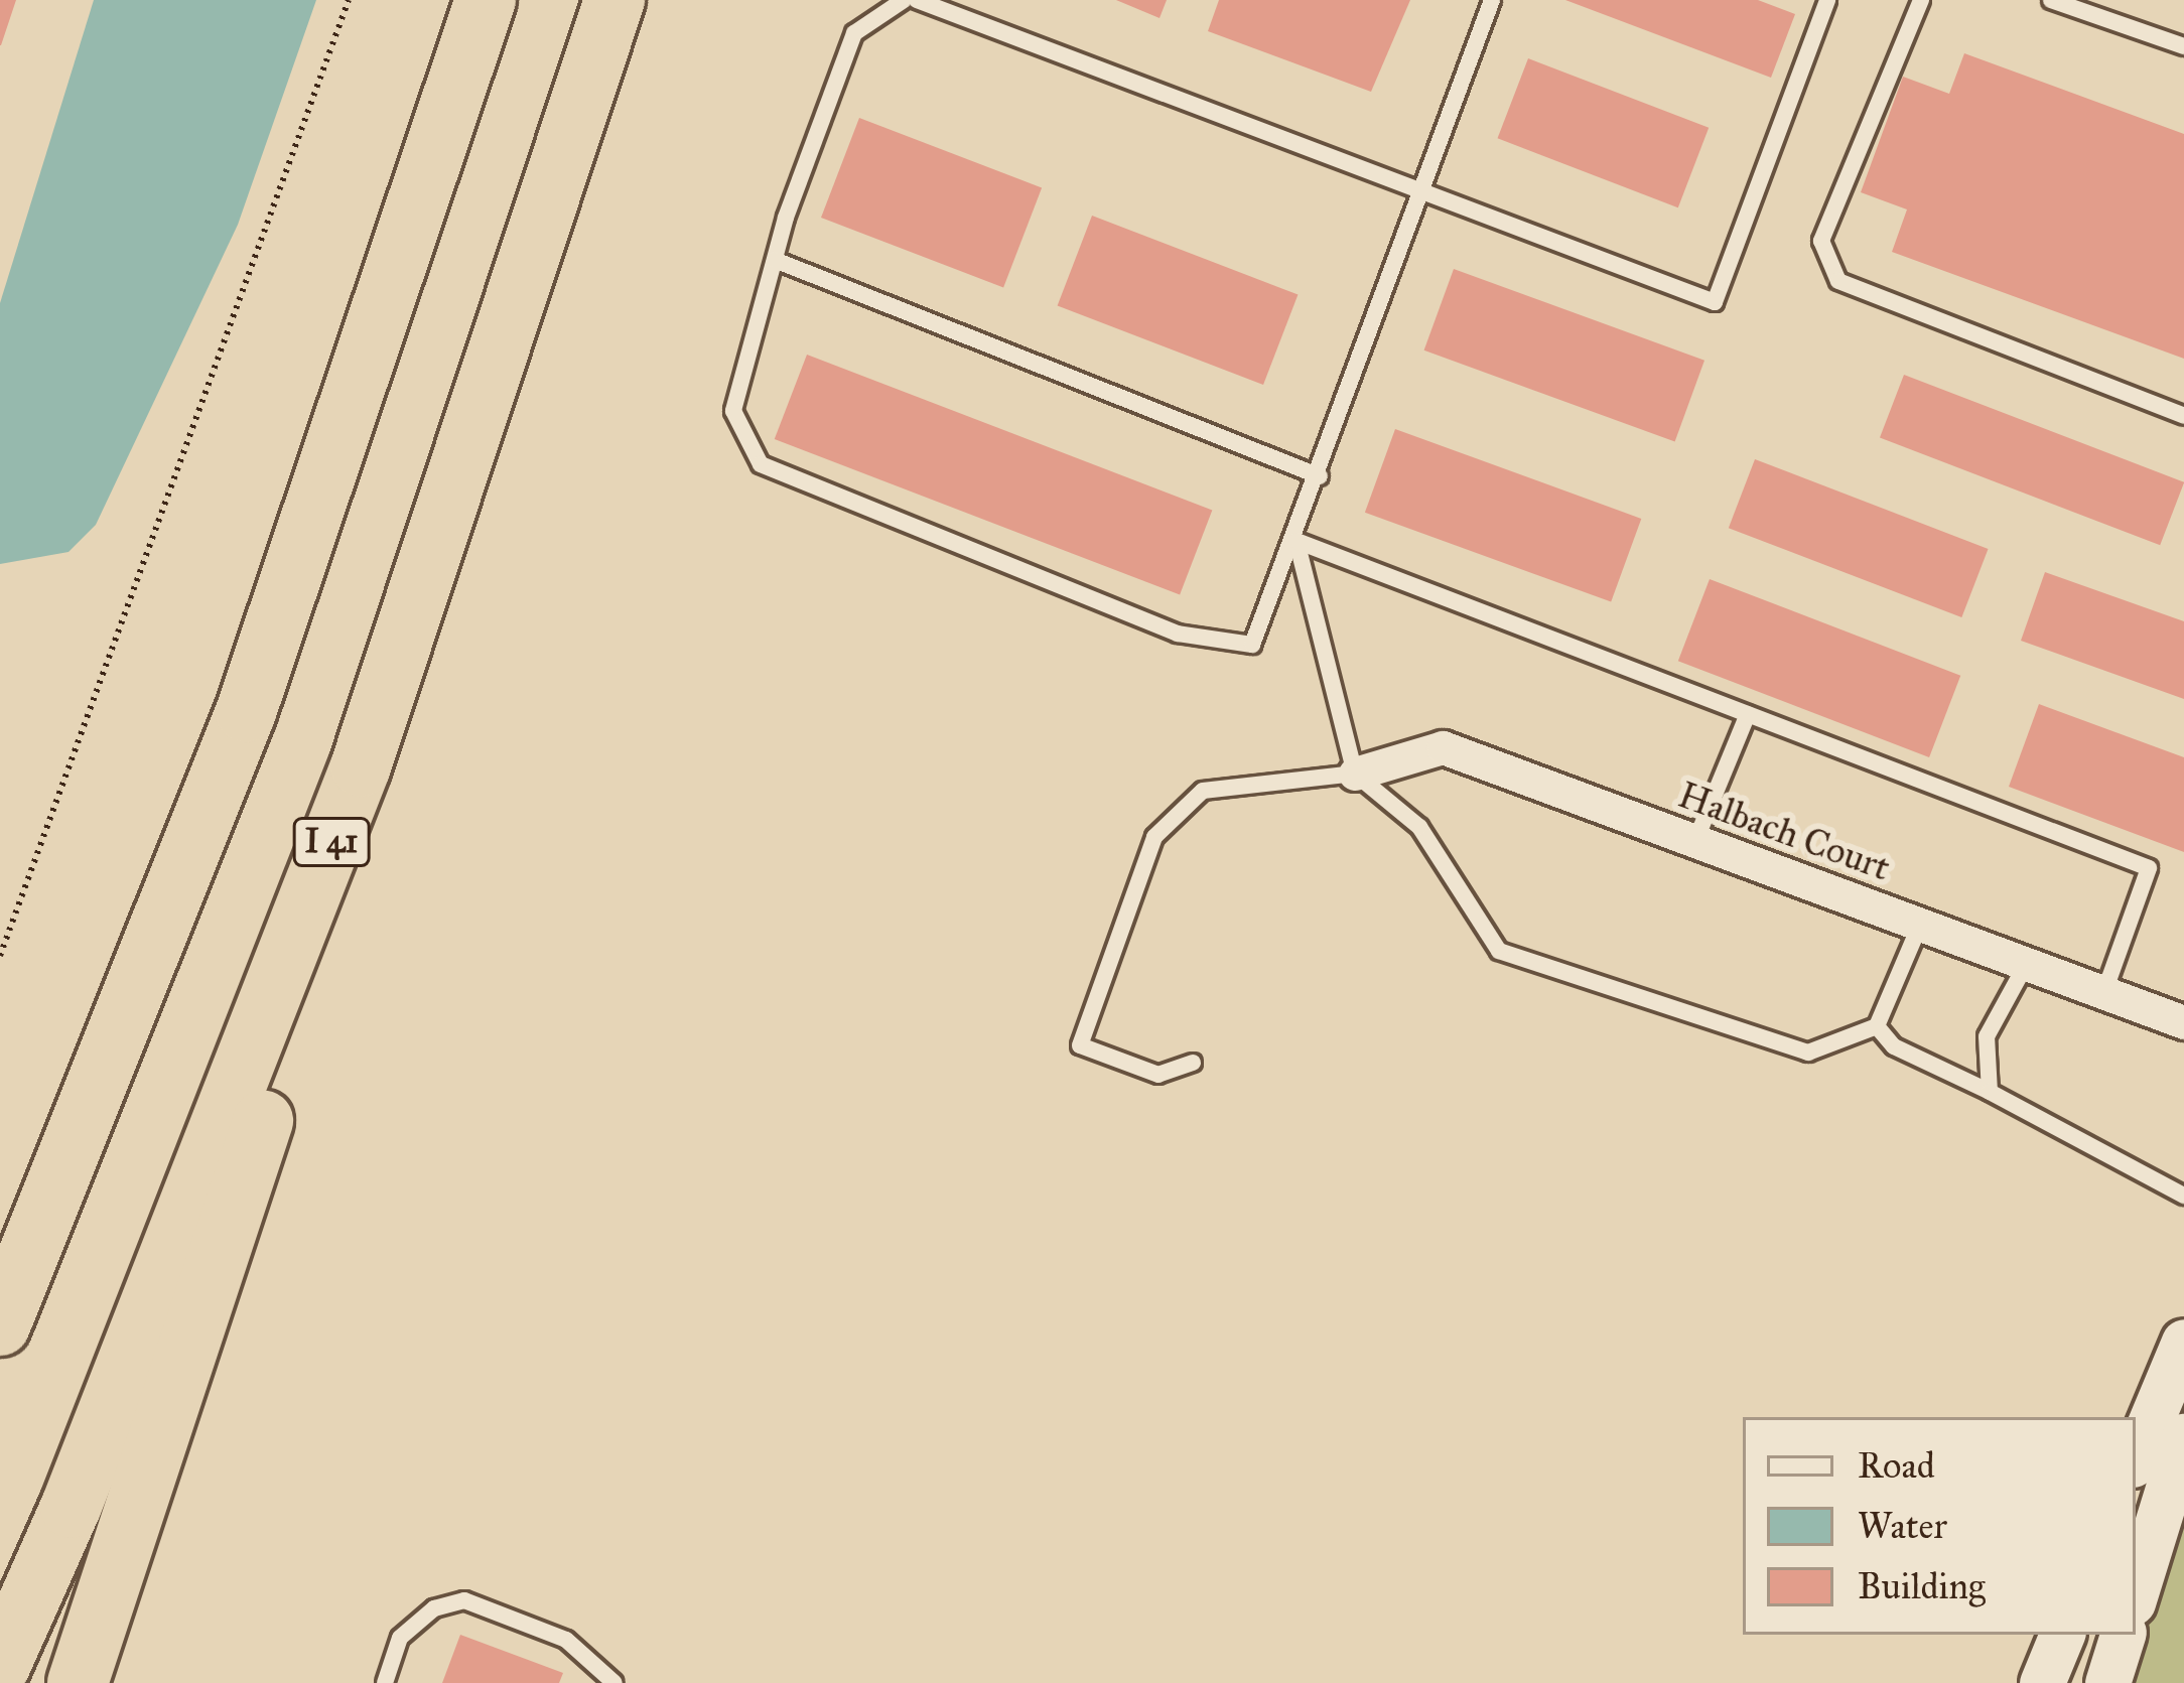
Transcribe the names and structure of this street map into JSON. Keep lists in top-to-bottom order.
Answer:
{
  "streets": {
    "highway": ["I 41"],
    "street": ["Halbach Court"]
  },
  "legend": ["Road", "Water", "Building"]
}
